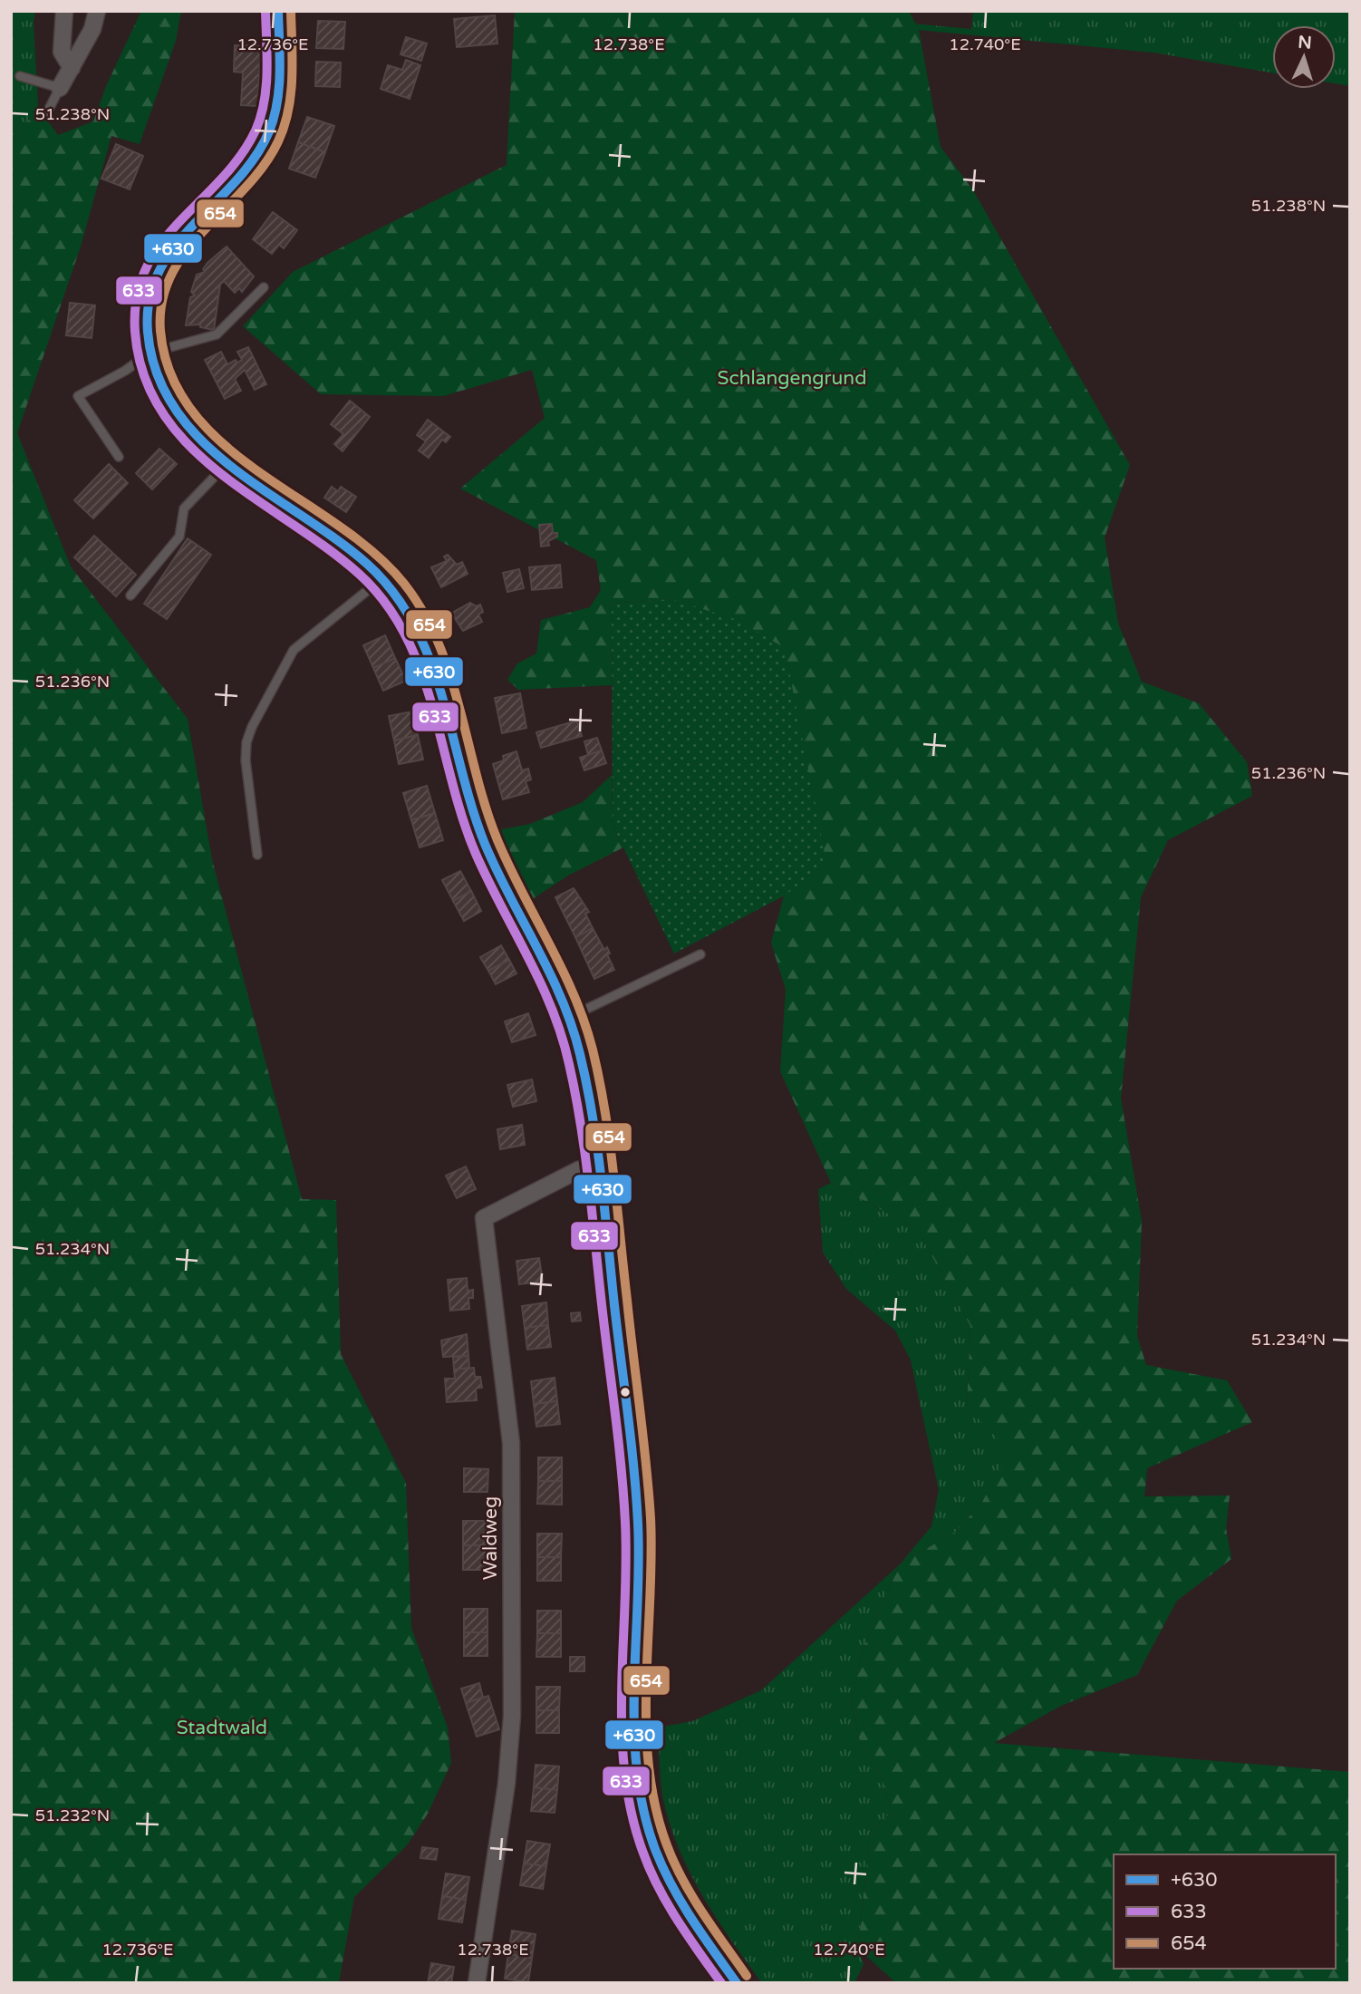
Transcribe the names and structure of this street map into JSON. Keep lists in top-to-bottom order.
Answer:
{
  "streets": {
    "street": ["Waldweg"]
  },
  "parks": ["Schlangengrund", "Stadtwald"],
  "lines": ["transit line +630", "transit line 633", "transit line 654"],
  "legend": ["+630", "633", "654"],
  "north": "top",
  "coordinates": [
    "12.736°E",
    "12.738°E",
    "12.740°E",
    "51.238°N",
    "51.236°N",
    "51.234°N",
    "51.232°N"
  ]
}
